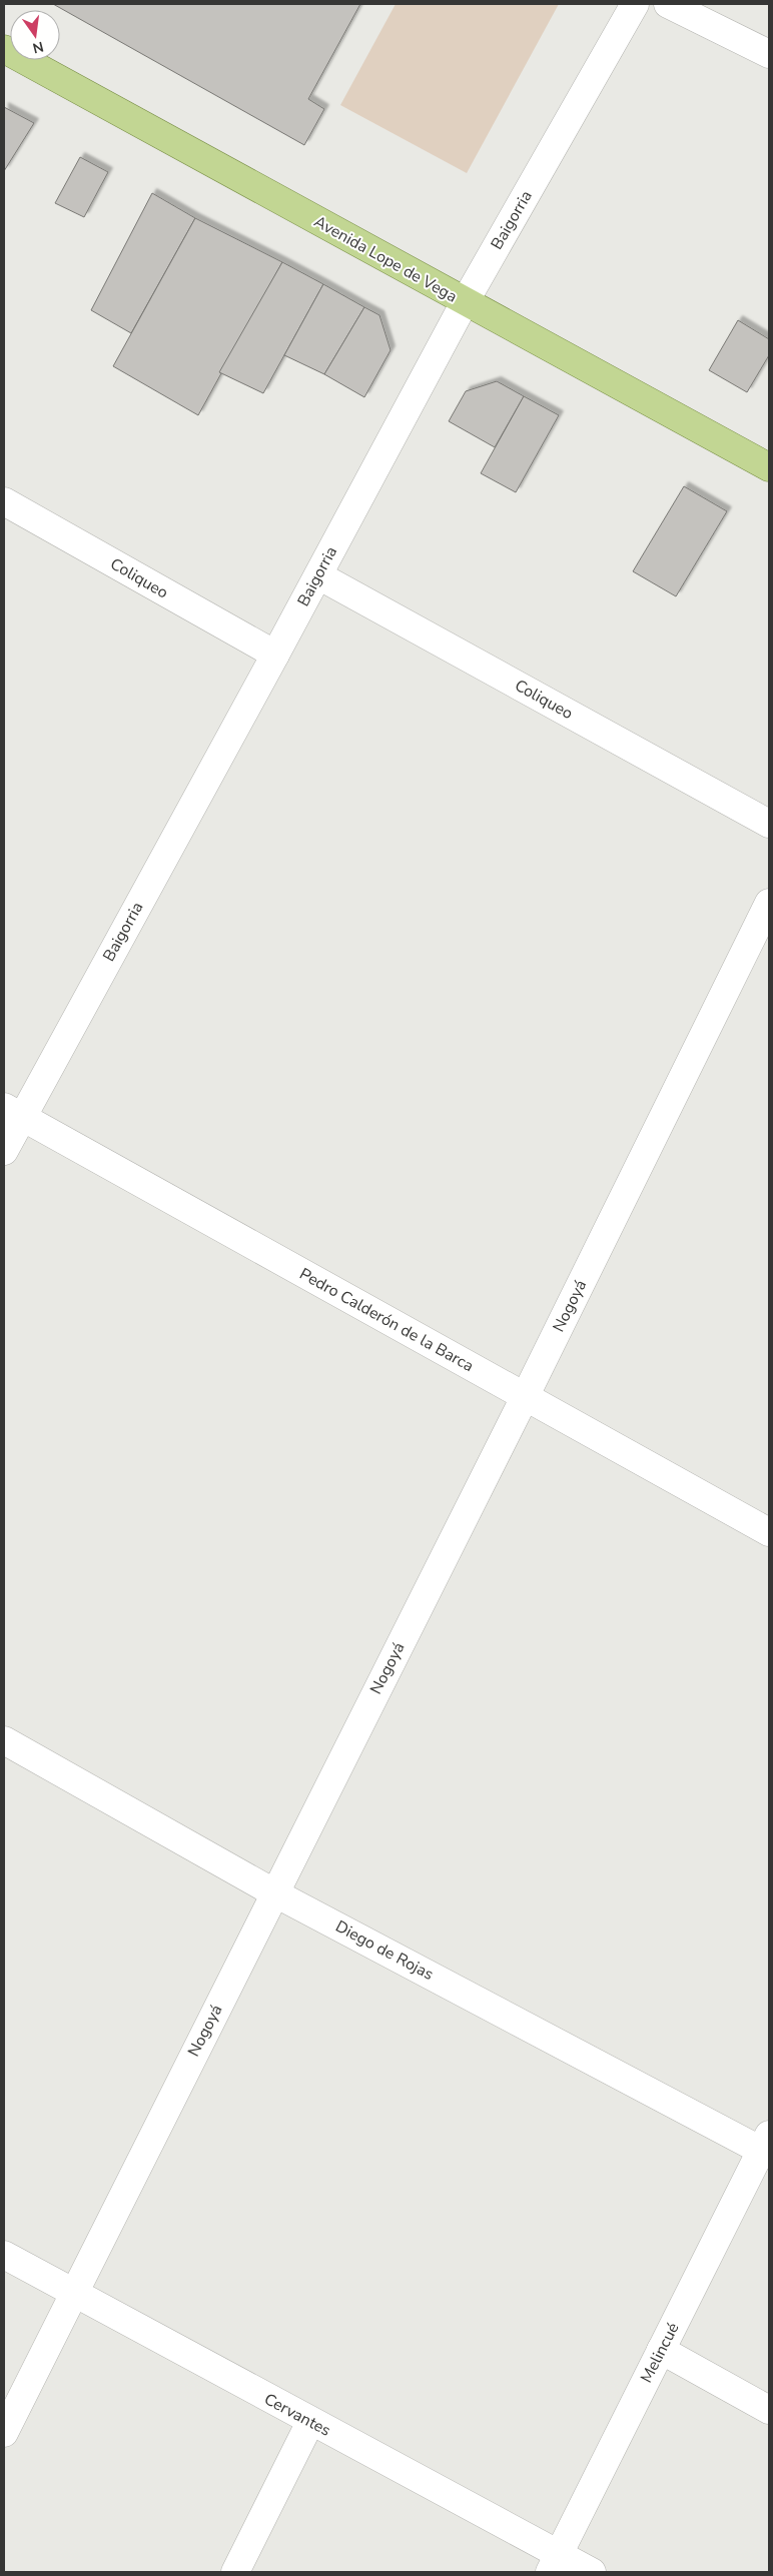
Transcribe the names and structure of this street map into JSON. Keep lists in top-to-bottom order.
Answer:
{
  "streets": {
    "main road": ["Avenida Lope de Vega"],
    "street": [
      "Baigorria",
      "Coliqueo",
      "Nogoyá",
      "Pedro Calderón de la Barca",
      "Diego de Rojas",
      "Melincué",
      "Cervantes"
    ]
  },
  "crossings": [
    ["Baigorria", "Avenida Lope de Vega"],
    ["Baigorria", "Coliqueo"],
    ["Baigorria", "Pedro Calderón de la Barca"],
    ["Nogoyá", "Pedro Calderón de la Barca"],
    ["Nogoyá", "Diego de Rojas"],
    ["Nogoyá", "Cervantes"],
    ["Diego de Rojas", "Melincué"],
    ["Melincué", "Cervantes"]
  ],
  "north": "bottom"
}
